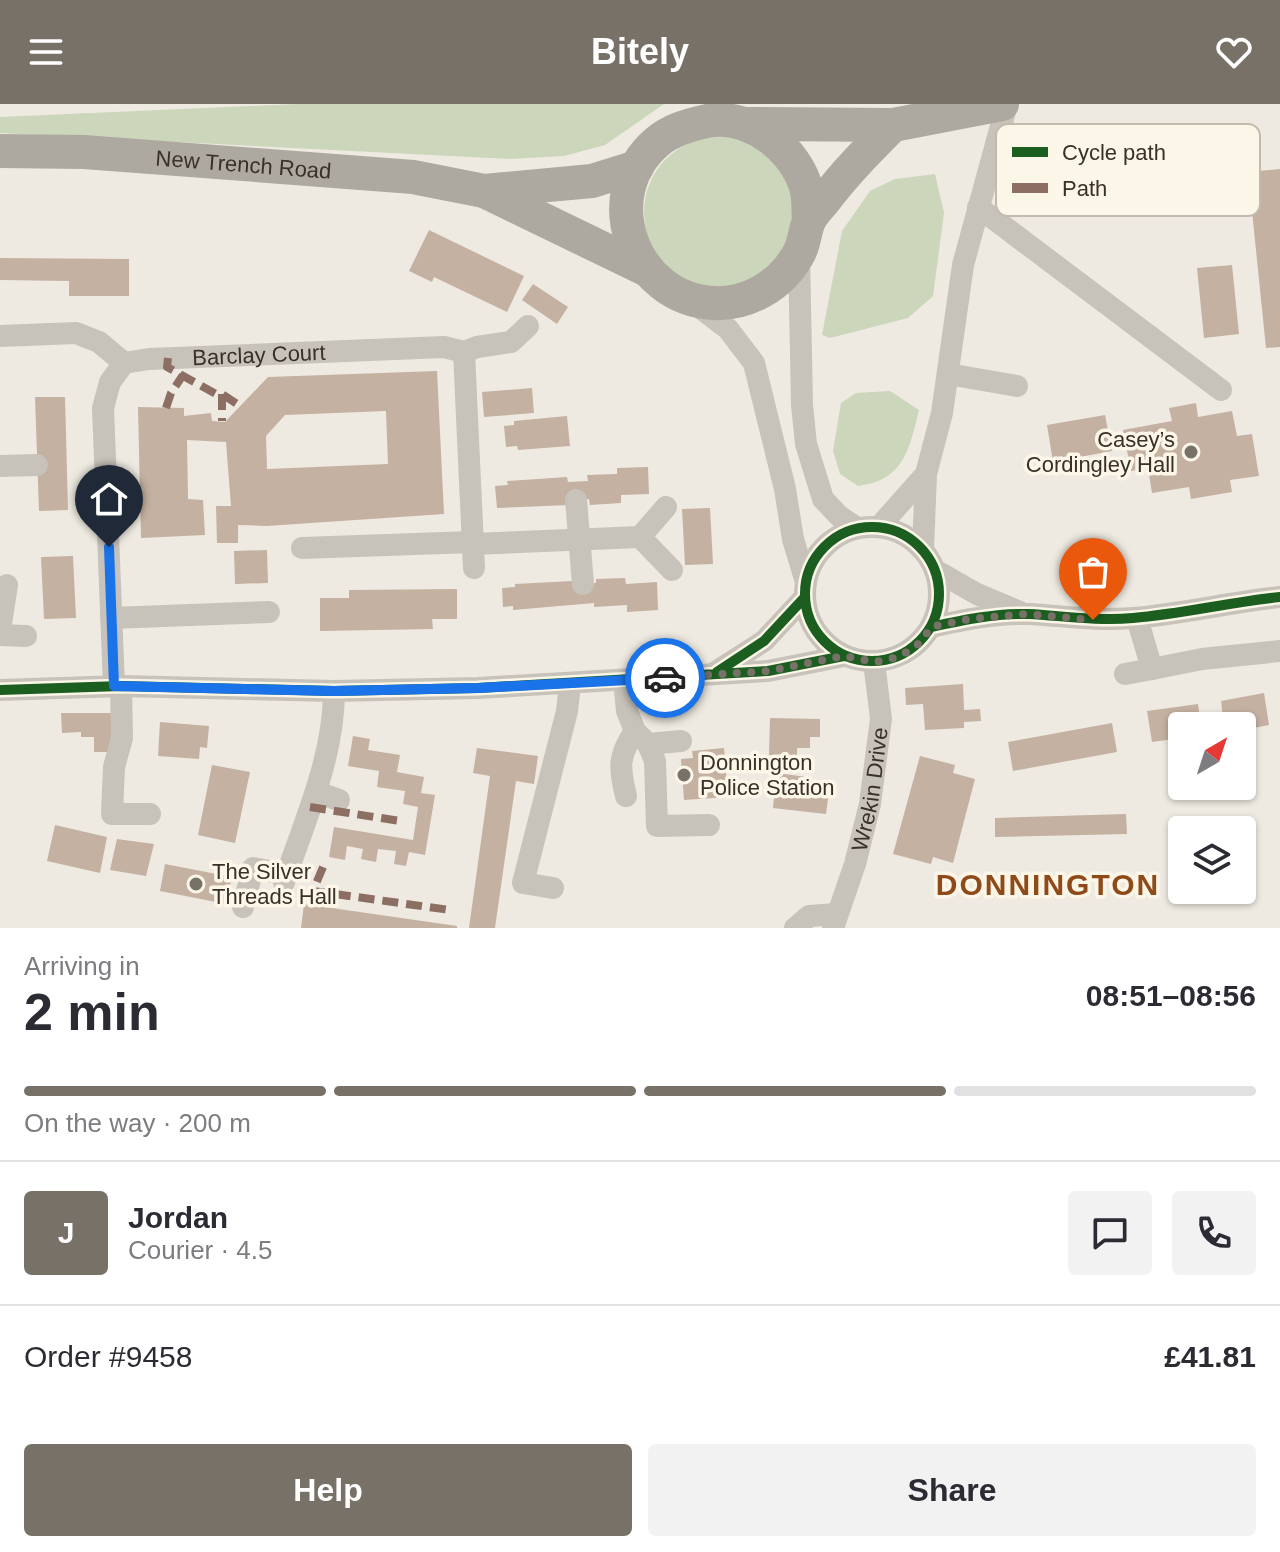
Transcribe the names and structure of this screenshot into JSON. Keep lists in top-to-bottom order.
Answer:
{
  "streets": {
    "highway": ["New Trench Road"],
    "street": ["Barclay Court", "Wrekin Drive"]
  },
  "districts": ["DONNINGTON"],
  "places": ["Casey’s Cordingley Hall", "Donnington Police Station", "The Silver Threads Hall"],
  "legend": ["Cycle path", "Path"],
  "north": "top right",
  "page": {
    "header": "Bitely",
    "heading": ["2 min", "Arriving in", "08:51–08:56"],
    "panel": [
      "Jordan",
      "Courier · 4.5",
      "Order #9458",
      "£41.81"
    ],
    "bar": "On the way · 200 m",
    "round": "J",
    "buttons": ["Help", "Share"]
  }
}
